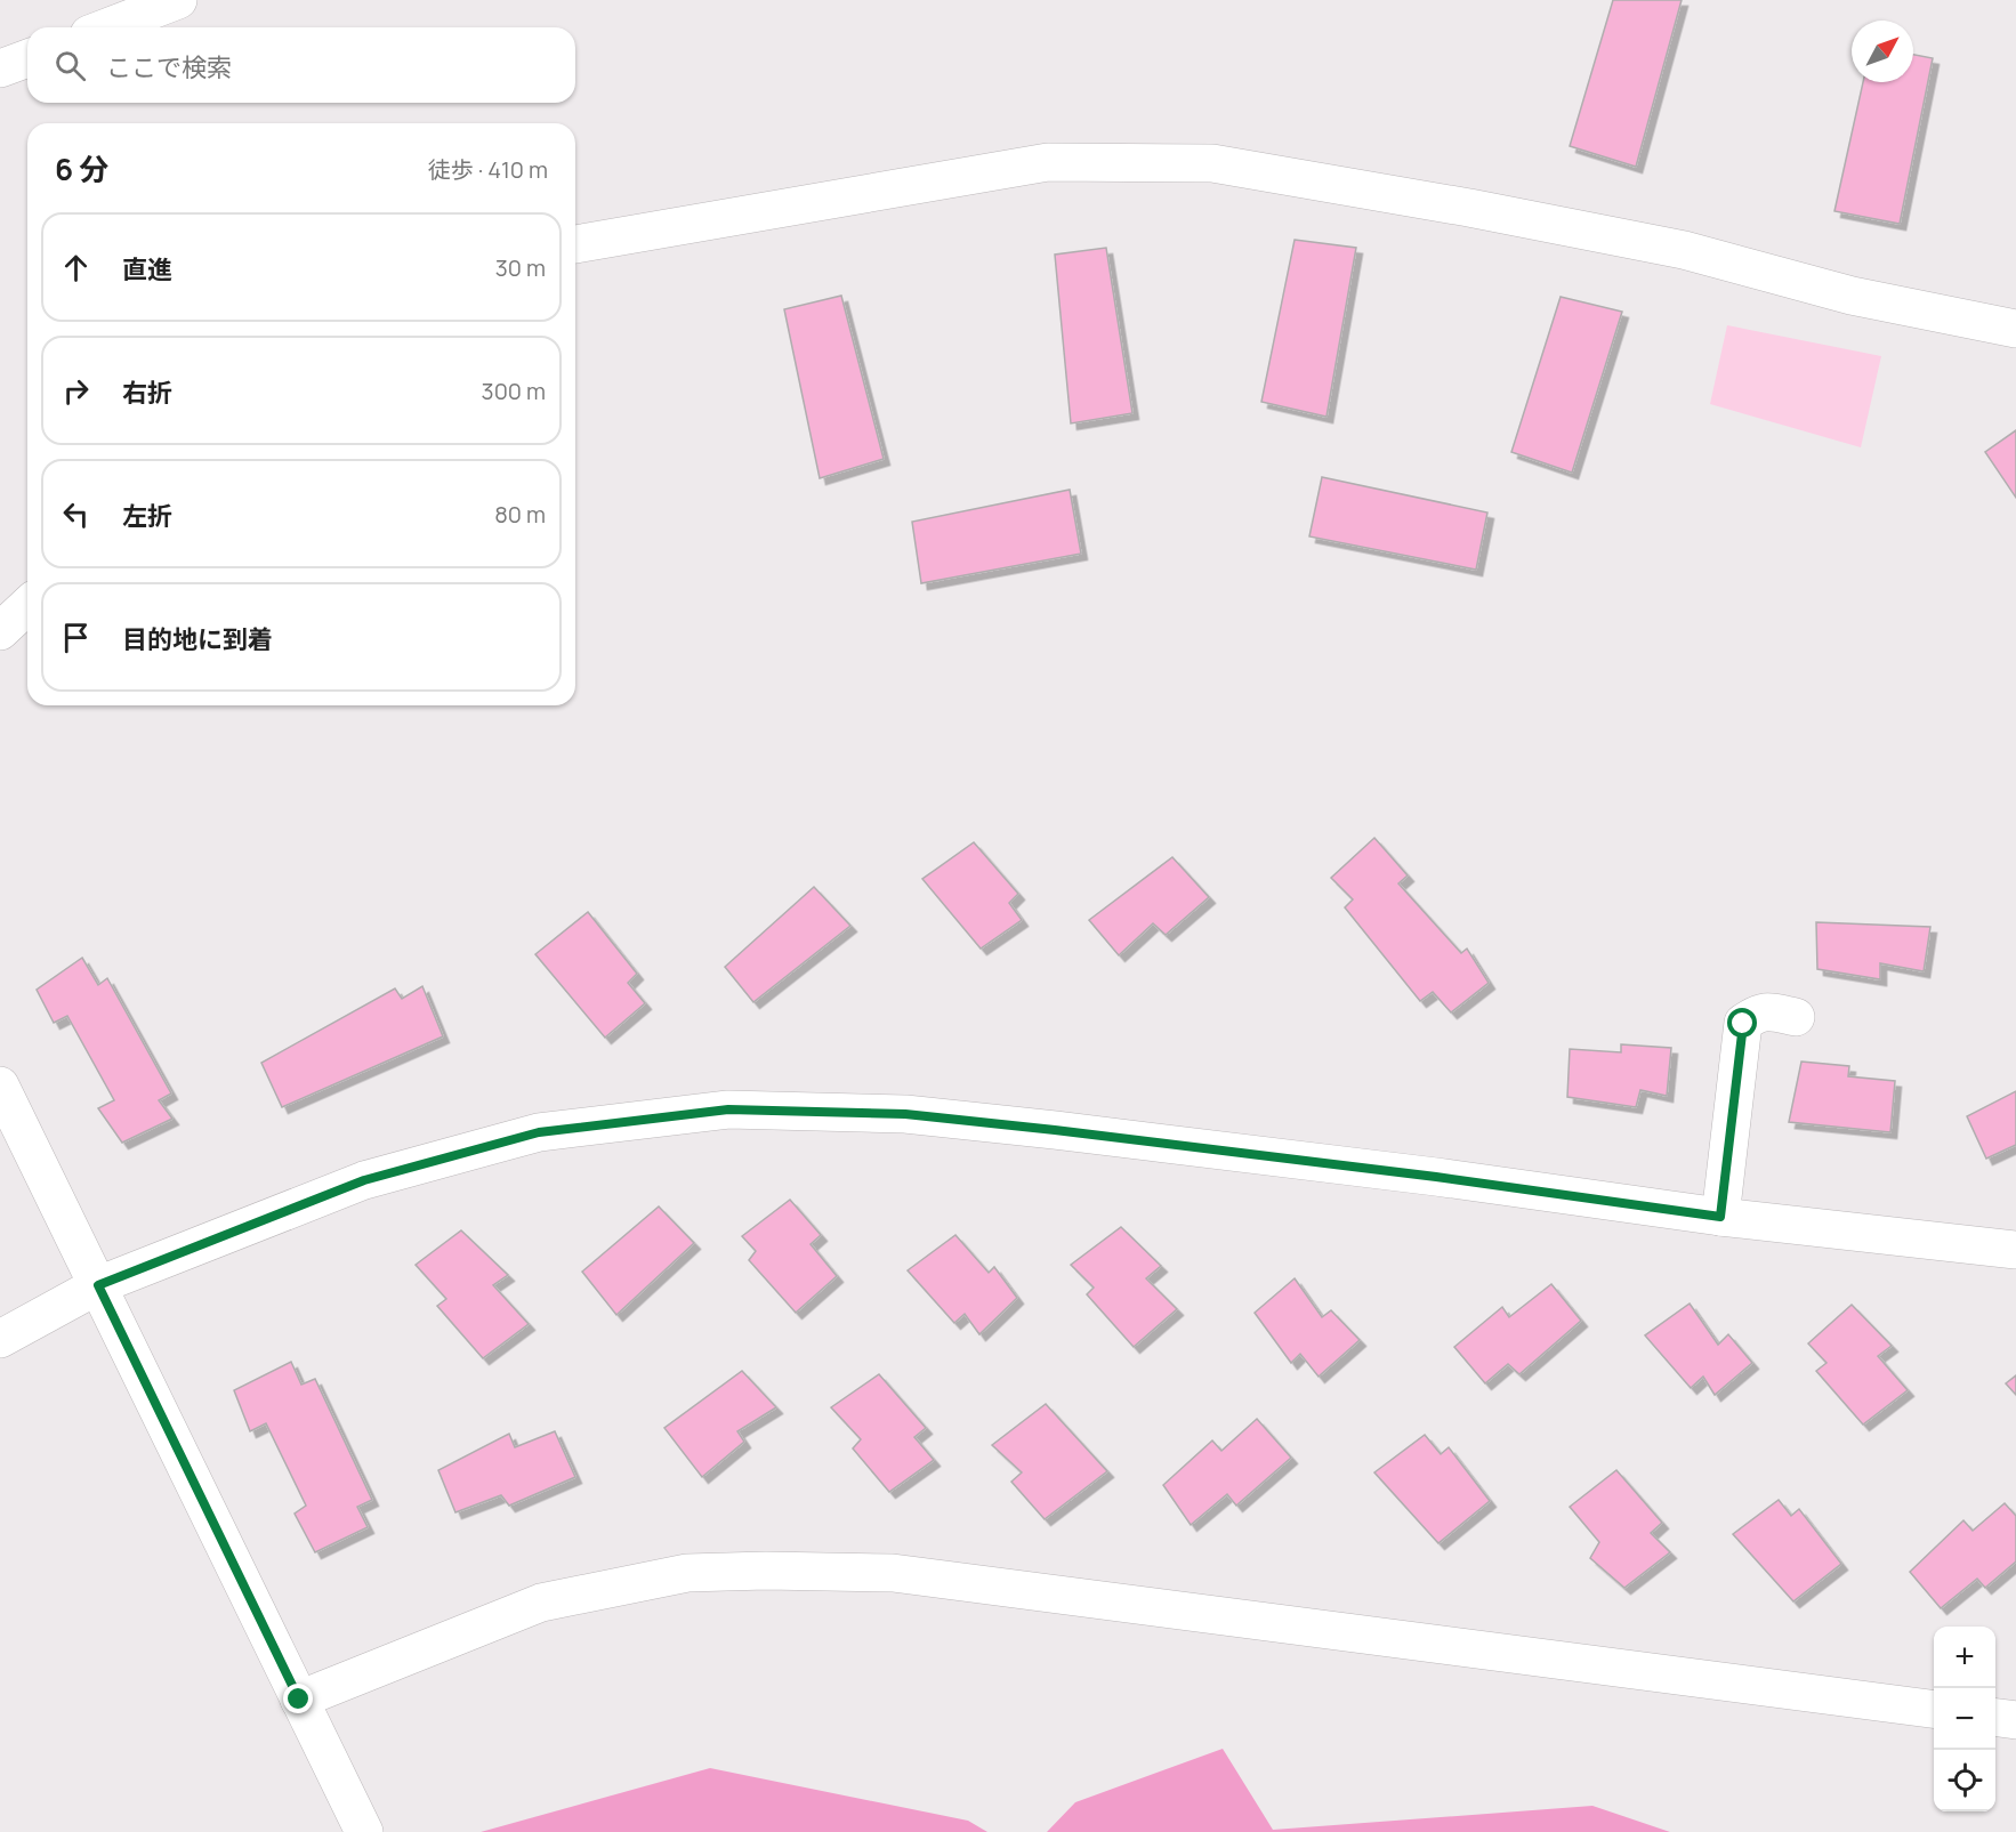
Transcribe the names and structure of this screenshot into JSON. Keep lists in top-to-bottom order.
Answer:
{
  "north": "top right",
  "page": {
    "search": "ここで検索",
    "heading": ["6 分", "徒歩 · 410 m"],
    "list": [
      ["直進", "30 m"],
      ["右折", "300 m"],
      ["左折", "80 m"],
      "目的地に到着"
    ],
    "map_buttons": ["+", "−"]
  }
}
